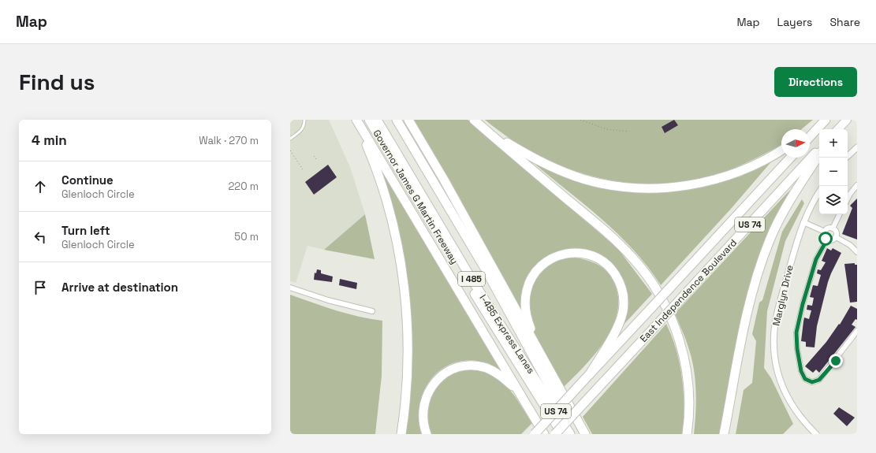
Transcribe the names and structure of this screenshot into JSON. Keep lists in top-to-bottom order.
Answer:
{
  "streets": {
    "highway": [
      "Governor James G Martin Freeway",
      "US 74",
      "I 485",
      "East Independence Boulevard",
      "I-485 Express Lanes"
    ],
    "street": ["Marglyn Drive"]
  },
  "north": "right",
  "page": {
    "header": "Map",
    "nav": ["Map", "Layers", "Share"],
    "buttons": "Directions",
    "title": "Find us",
    "heading": ["4 min", "Walk · 270 m"],
    "map_buttons": ["+", "−"],
    "list": [
      ["Continue", "Glenloch Circle", "220 m"],
      ["Turn left", "Glenloch Circle", "50 m"],
      "Arrive at destination"
    ]
  }
}
